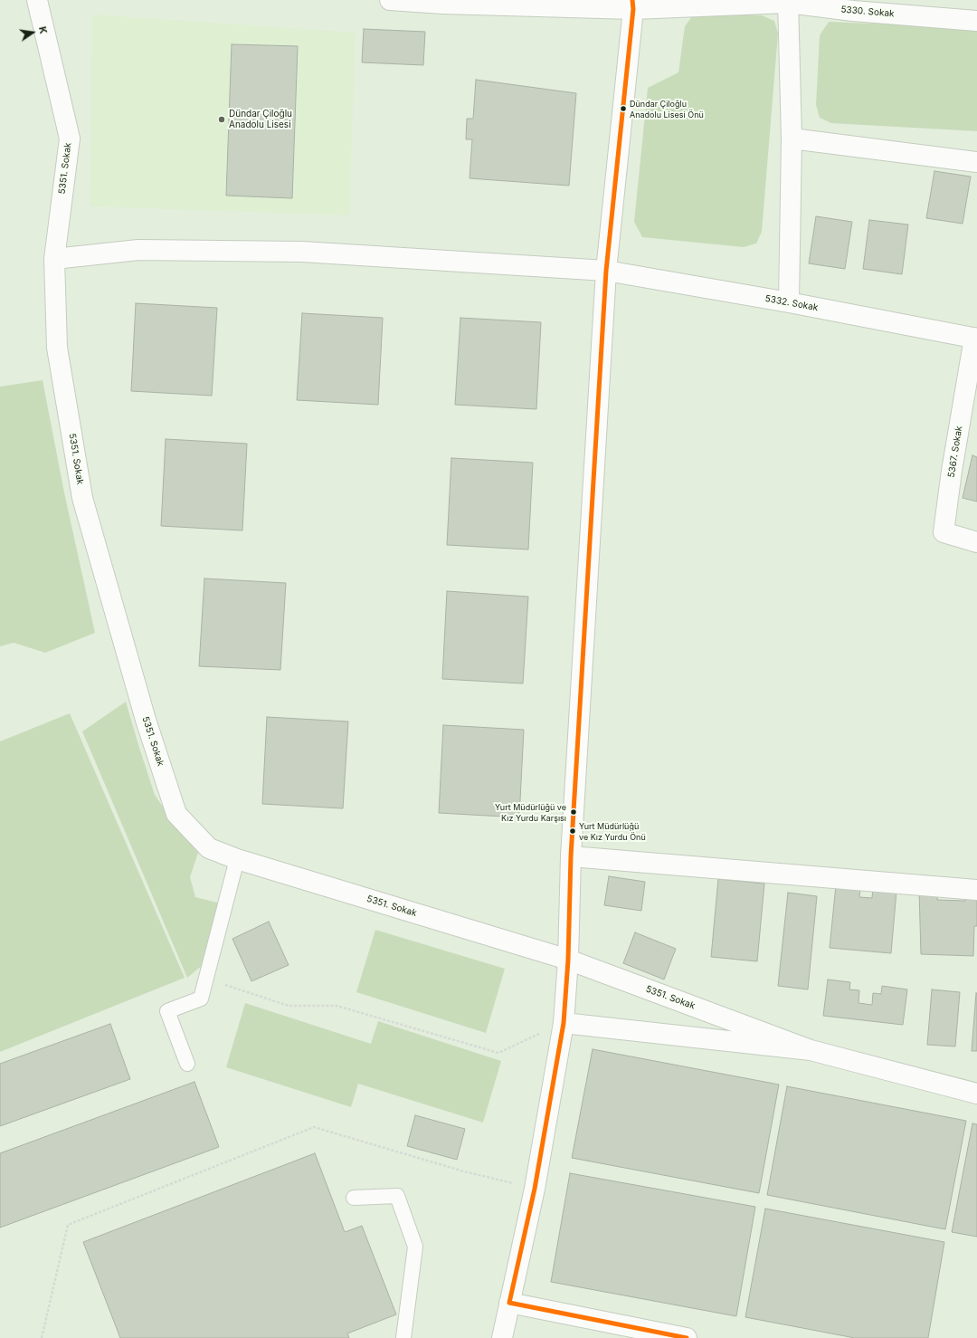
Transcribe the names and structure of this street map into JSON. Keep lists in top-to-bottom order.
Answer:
{
  "streets": {
    "street": [
      "5330. Sokak",
      "5351. Sokak",
      "5332. Sokak",
      "5367. Sokak"
    ]
  },
  "crossings": [
    ["5351. Sokak", "5332. Sokak"],
    ["5332. Sokak", "5367. Sokak"]
  ],
  "places": [
    "Dündar Çiloğlu Anadolu Lisesi Önü",
    "Dündar Çiloğlu Anadolu Lisesi",
    "Yurt Müdürlüğü ve Kız Yurdu Karşısı",
    "Yurt Müdürlüğü ve Kız Yurdu Önü"
  ],
  "north": "right"
}
